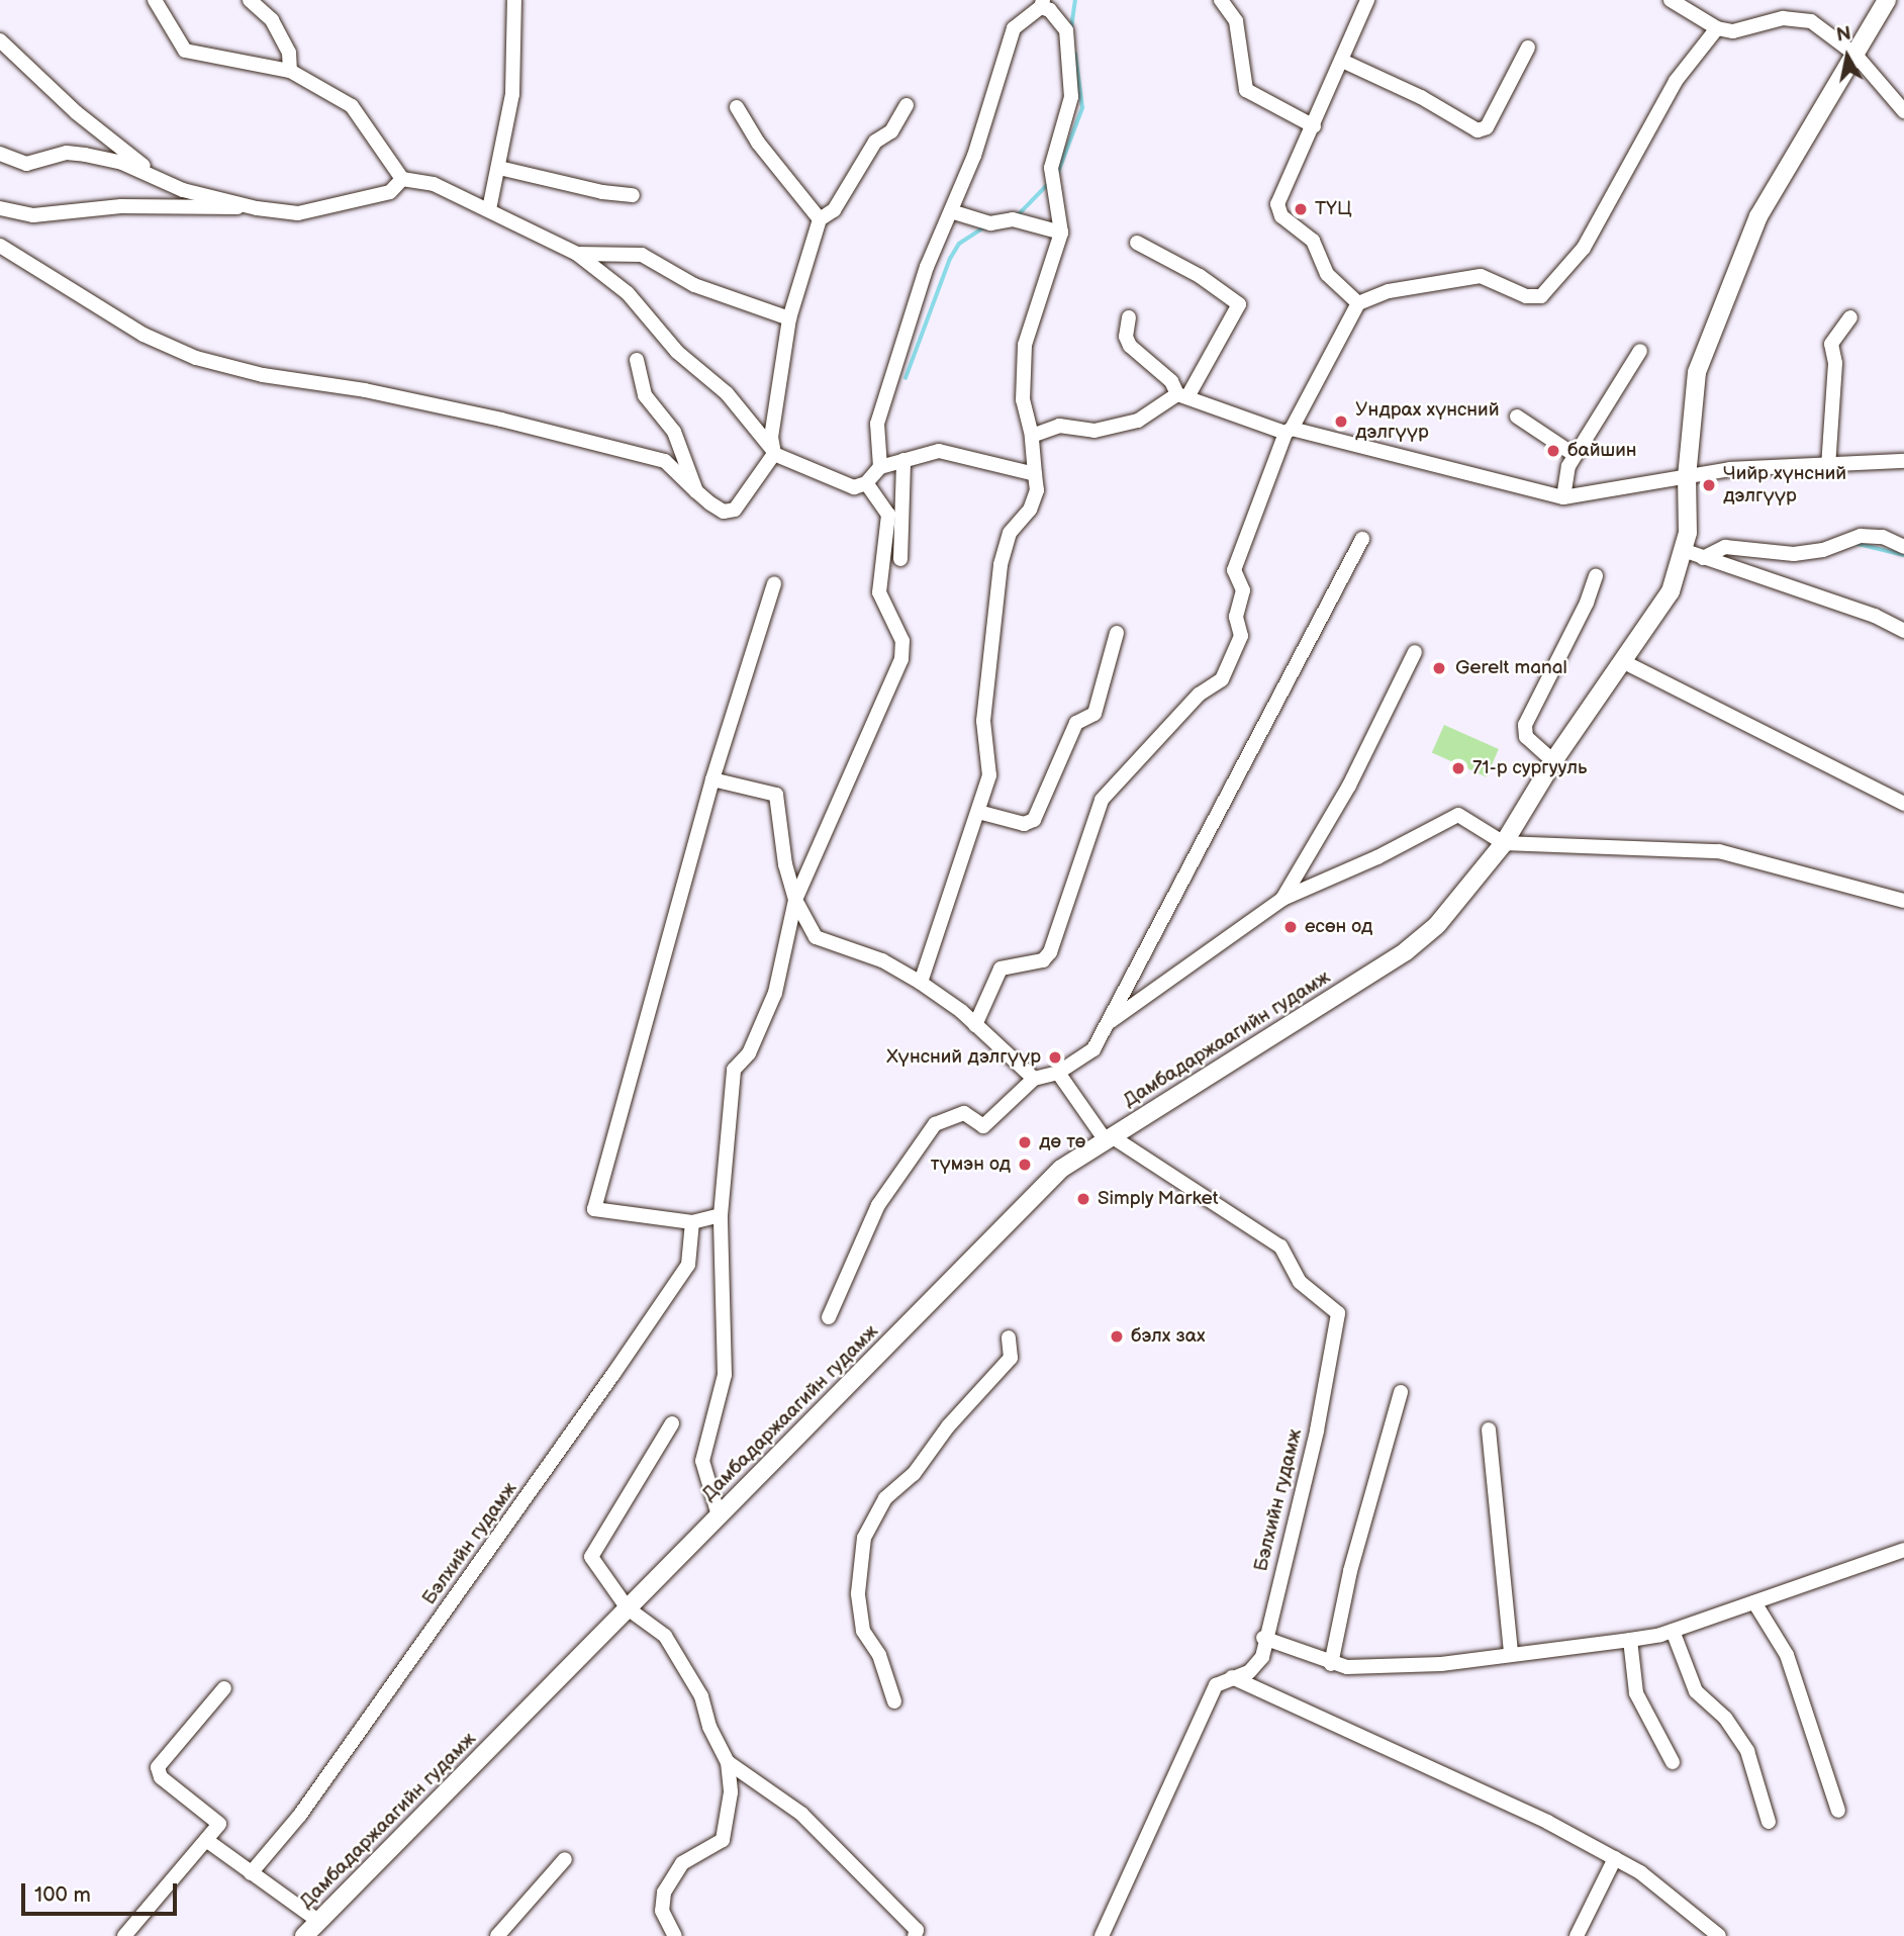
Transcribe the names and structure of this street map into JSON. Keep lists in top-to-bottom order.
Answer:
{
  "streets": {
    "main road": ["Дамбадаржаагийн гудамж"],
    "street": ["Бэлхийн гудамж"]
  },
  "crossings": [
    ["Дамбадаржаагийн гудамж", "Бэлхийн гудамж"]
  ],
  "places": [
    "ТҮЦ",
    "Ундрах хүнсний дэлгүүр",
    "байшин",
    "Чийр хүнсний дэлгүүр",
    "Gerelt manal",
    "71-р сургууль",
    "есөн од",
    "Хүнсний дэлгүүр",
    "дө тө",
    "түмэн од",
    "Simply Market",
    "бэлх зах"
  ],
  "scale_bar": "100 m",
  "north": "top"
}
